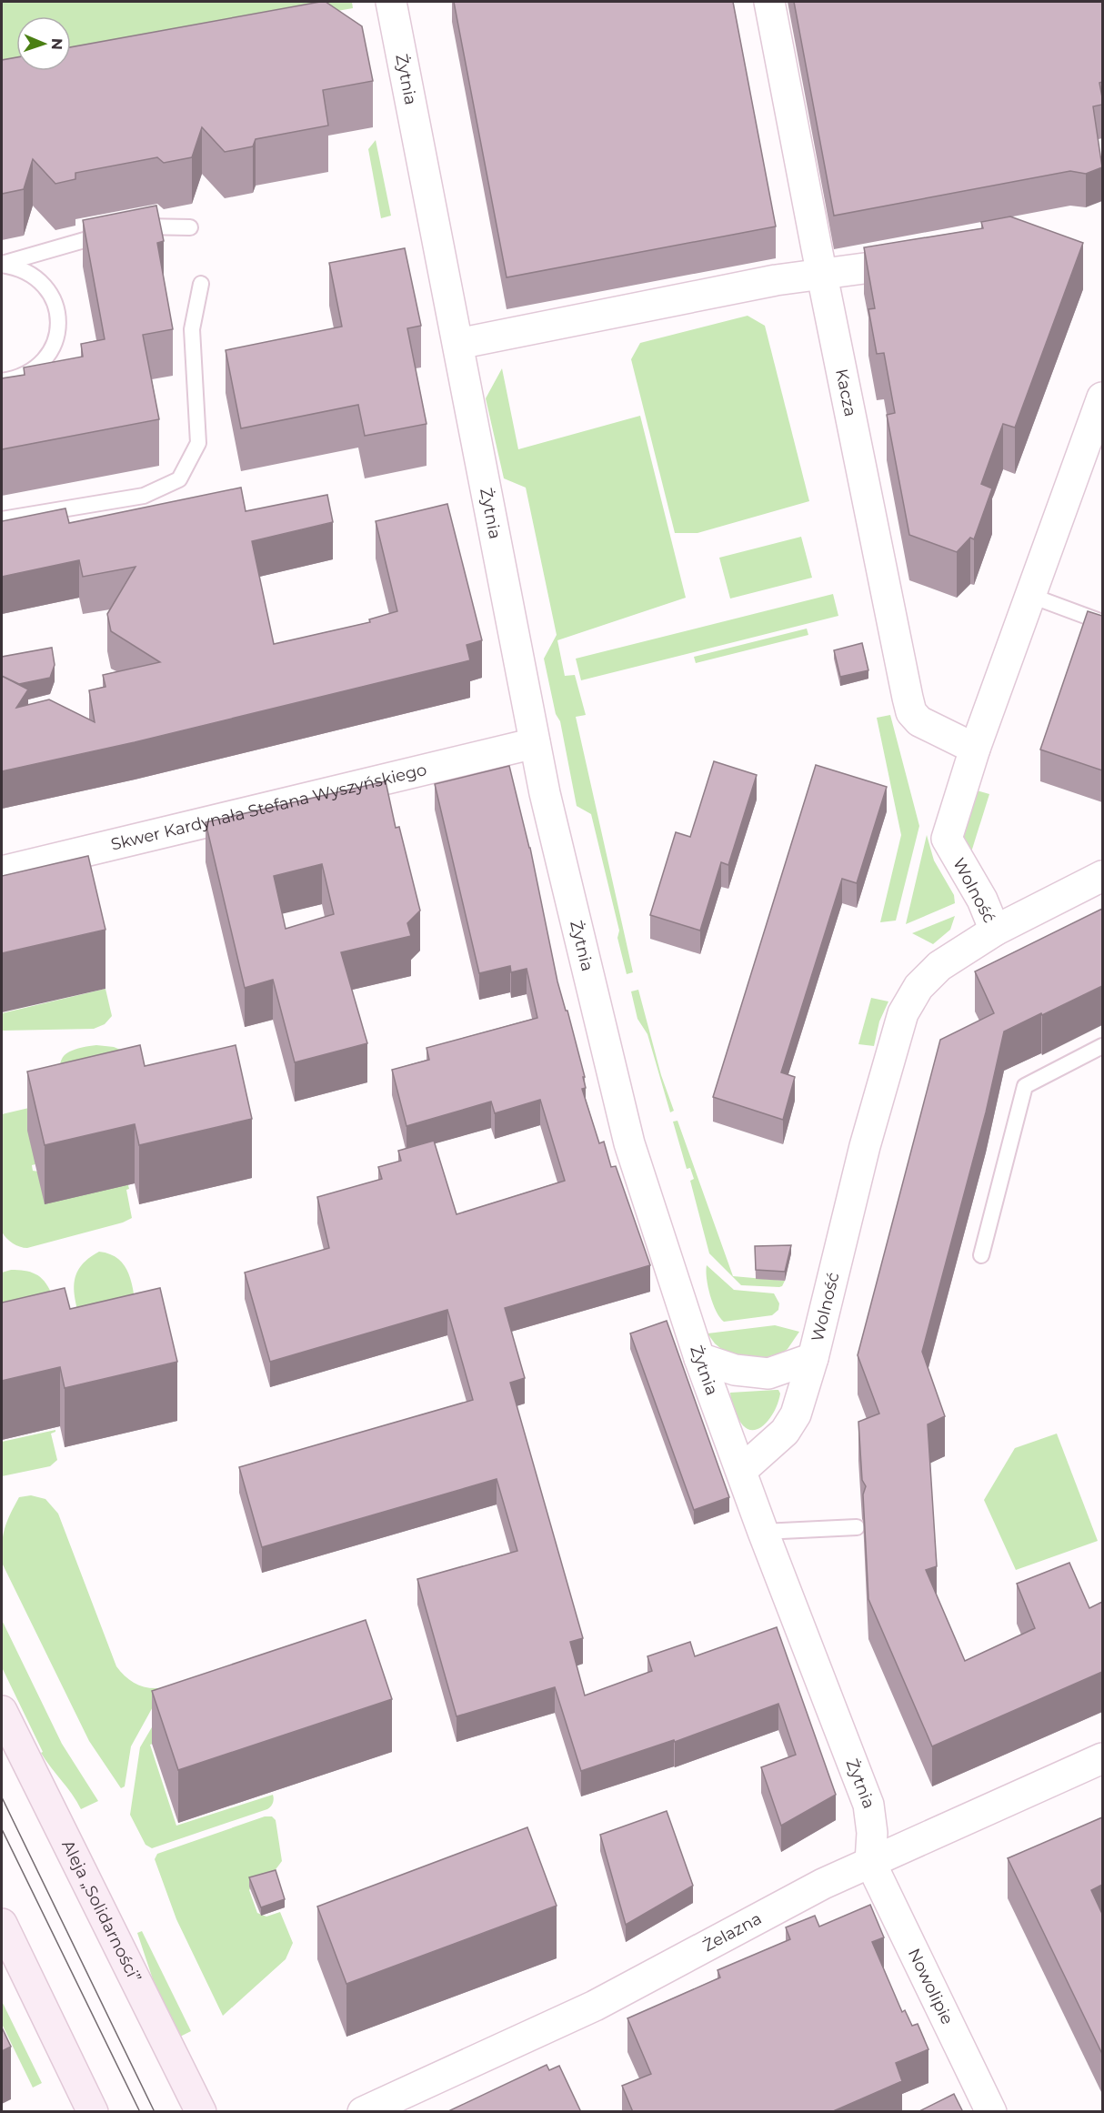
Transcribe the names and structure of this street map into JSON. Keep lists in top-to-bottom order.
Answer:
{
  "streets": {
    "main road": ["Aleja „Solidarności”"],
    "street": [
      "Żytnia",
      "Kacza",
      "Skwer Kardynała Stefana Wyszyńskiego",
      "Wolność",
      "Żelazna",
      "Nowolipie"
    ]
  },
  "crossings": [
    ["Żytnia", "Skwer Kardynała Stefana Wyszyńskiego"],
    ["Żytnia", "Wolność"],
    ["Żytnia", "Żelazna"],
    ["Żytnia", "Nowolipie"],
    ["Kacza", "Wolność"],
    ["Żelazna", "Nowolipie"]
  ],
  "north": "right"
}
